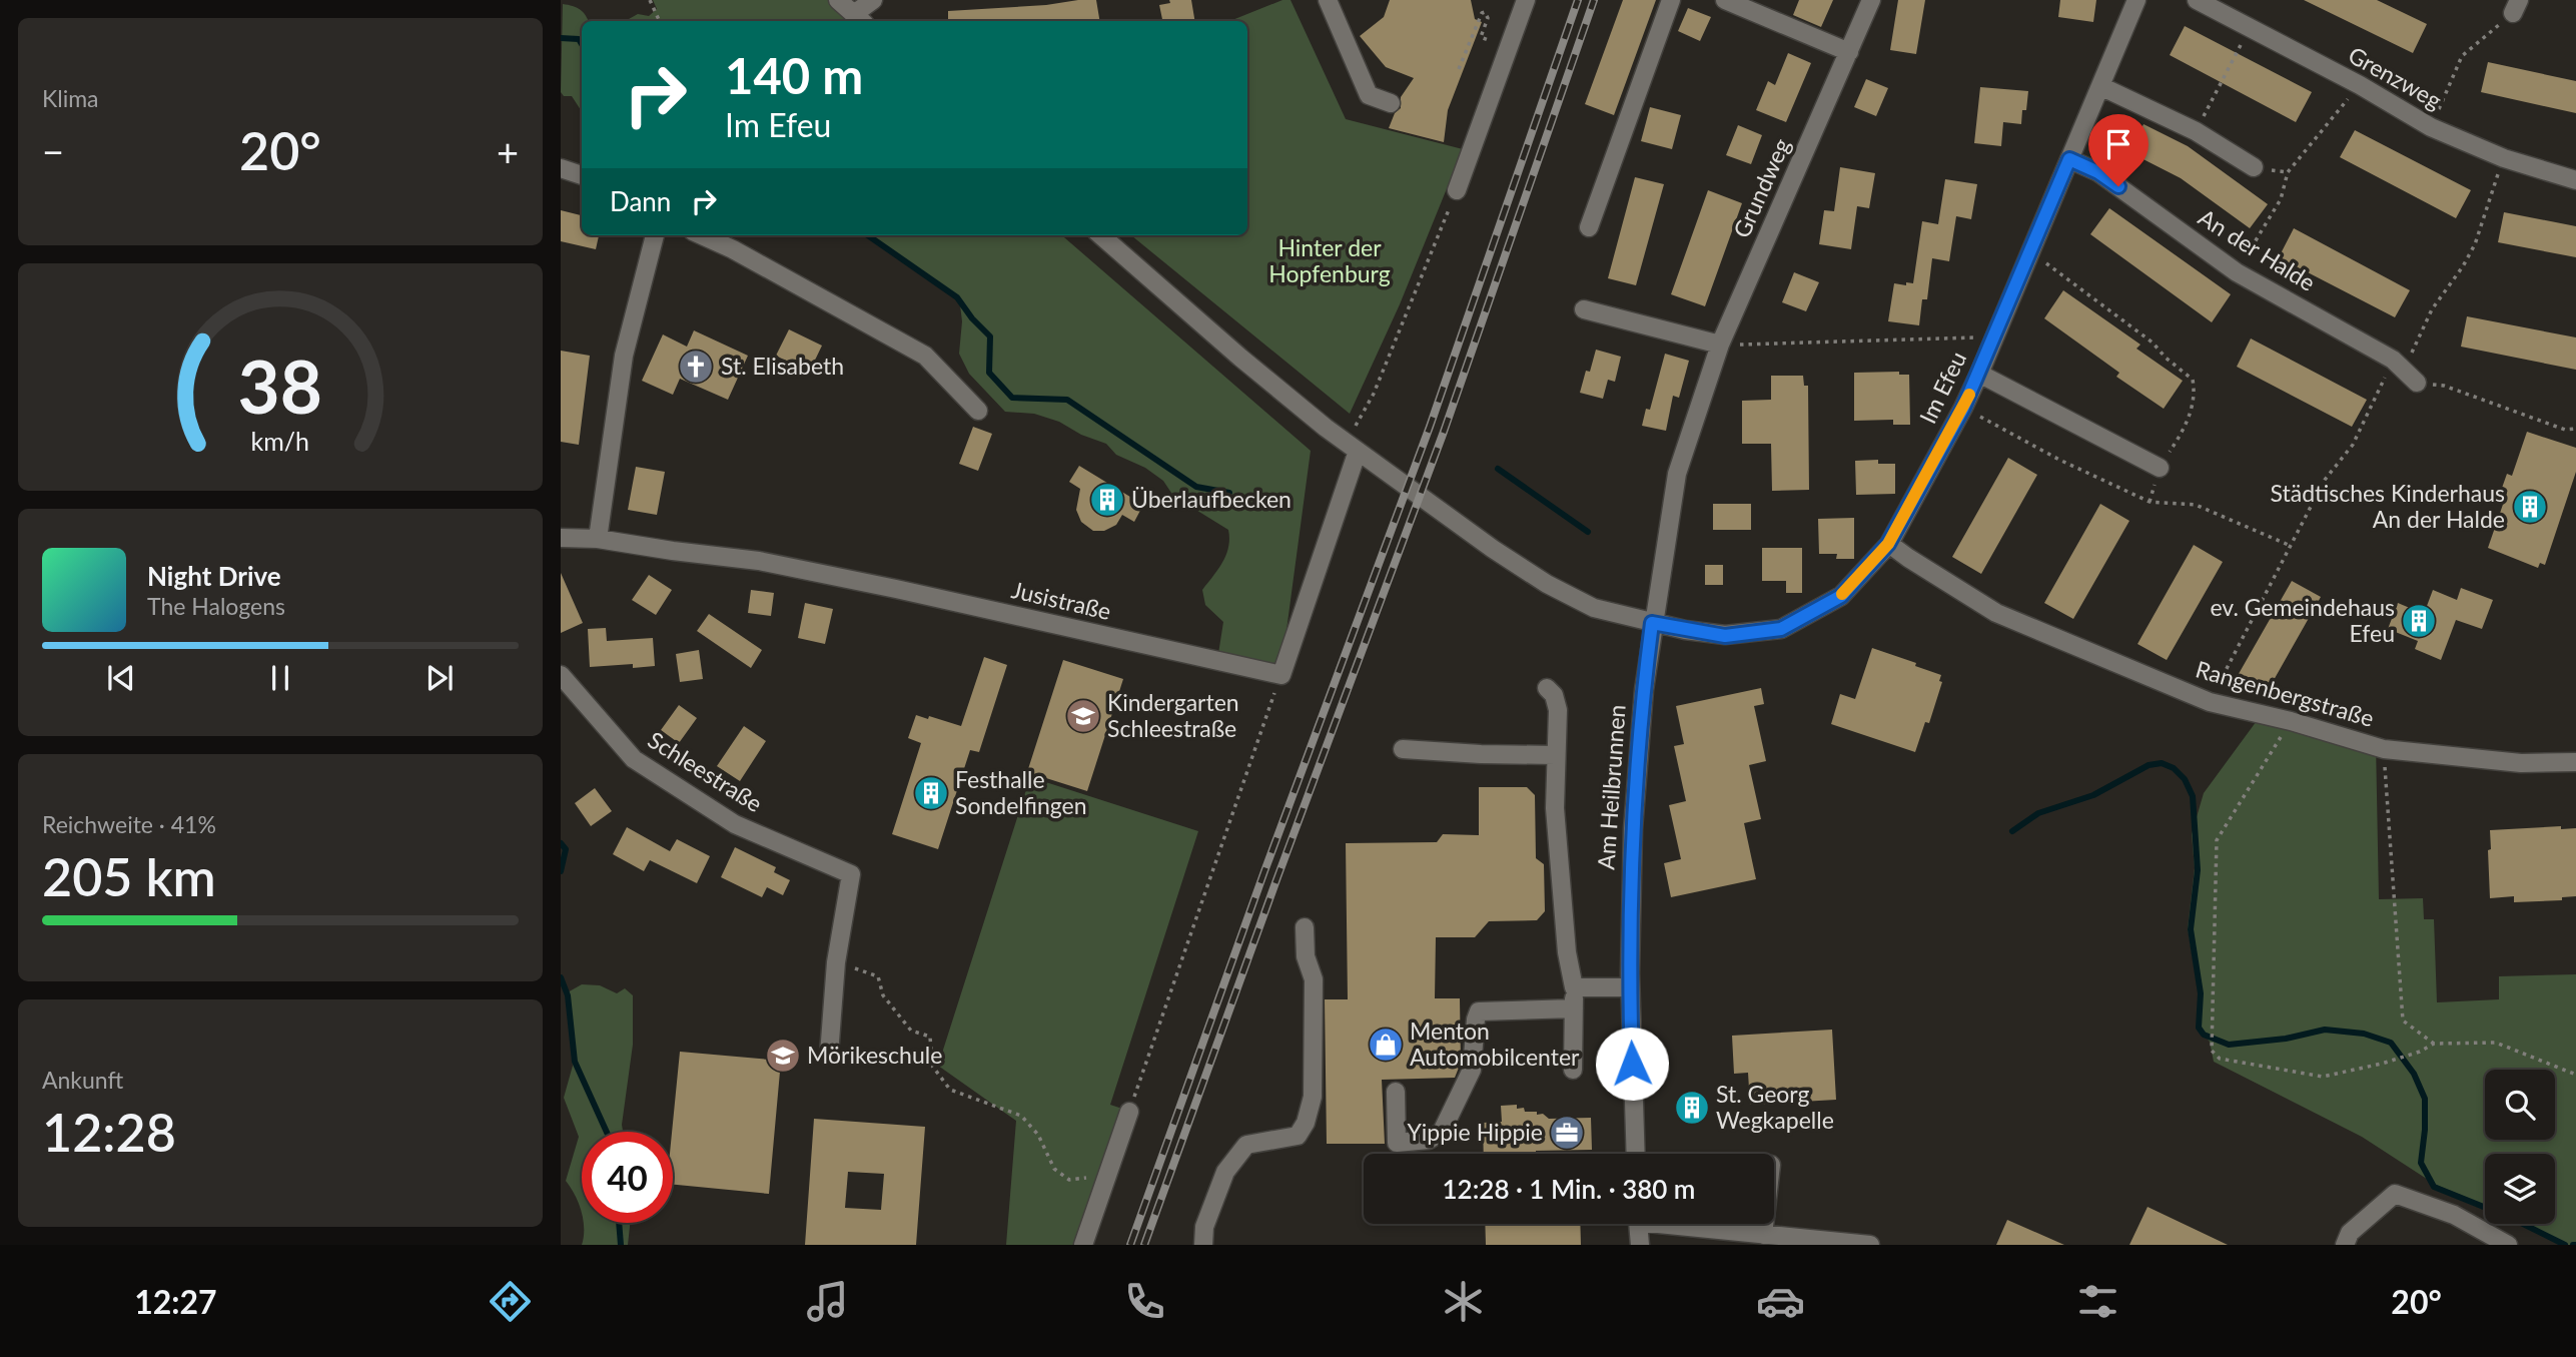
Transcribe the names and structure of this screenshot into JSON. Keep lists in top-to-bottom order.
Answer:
{
  "streets": {
    "street": [
      "Grenzweg",
      "Grundweg",
      "An der Halde",
      "Im Efeu",
      "Jusistraße",
      "Rangenbergstraße",
      "Schleestraße",
      "Am Heilbrunnen"
    ]
  },
  "crossings": [
    ["Grundweg", "Im Efeu"],
    ["Grundweg", "Am Heilbrunnen"],
    ["An der Halde", "Im Efeu"],
    ["Im Efeu", "Rangenbergstraße"],
    ["Im Efeu", "Am Heilbrunnen"]
  ],
  "parks": ["Hinter der Hopfenburg"],
  "places": {
    "church": ["St. Elisabeth"],
    "building": [
      "Überlaufbecken",
      "Städtisches Kinderhaus An der Halde",
      "ev. Gemeindehaus Efeu",
      "Festhalle Sondelfingen",
      "St. Georg Wegkapelle"
    ],
    "school or university": ["Kindergarten Schleestraße", "Mörikeschule"],
    "shop": ["Menton Automobilcenter"],
    "office": ["Yippie Hippie"]
  },
  "page": {
    "tile": [
      "Klima",
      ["Reichweite · 41%", "205 km"],
      ["Ankunft", "12:28"]
    ],
    "turn": ["140 m", "Im Efeu"],
    "heat": ["−", "20°", "+"],
    "then": "Dann",
    "song": ["Night Drive", "The Halogens"],
    "limit": "40",
    "trip": "12:28 · 1 Min. · 380 m",
    "tabs": ["12:27", "20°"],
    "gauge": ["38", "km/h"]
  }
}
